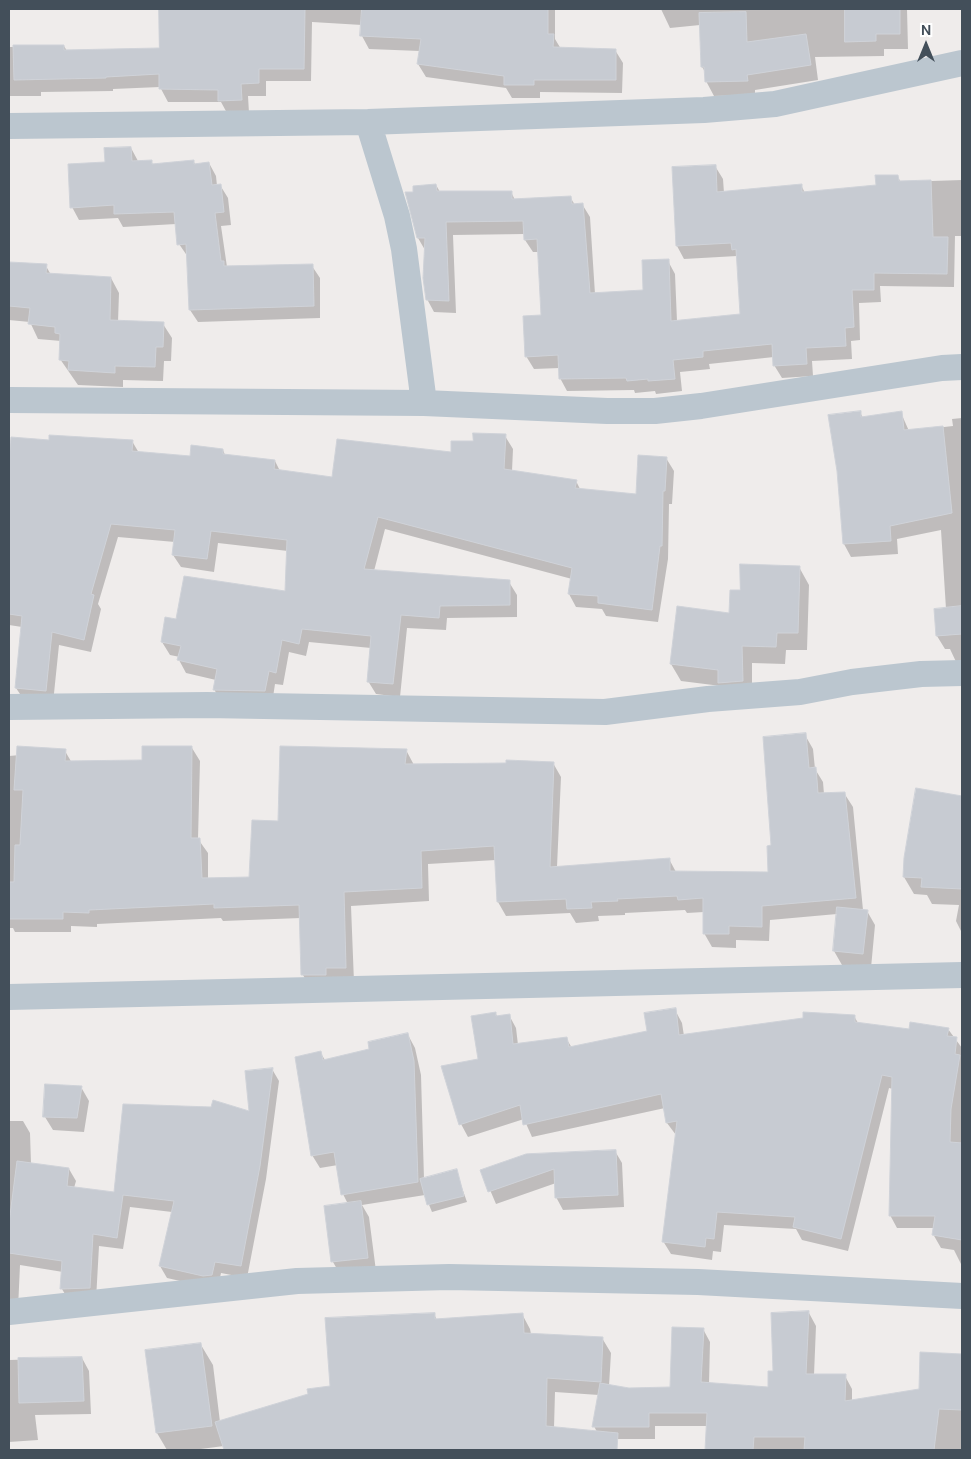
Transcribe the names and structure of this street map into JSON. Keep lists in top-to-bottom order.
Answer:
{
  "north": "top"
}
